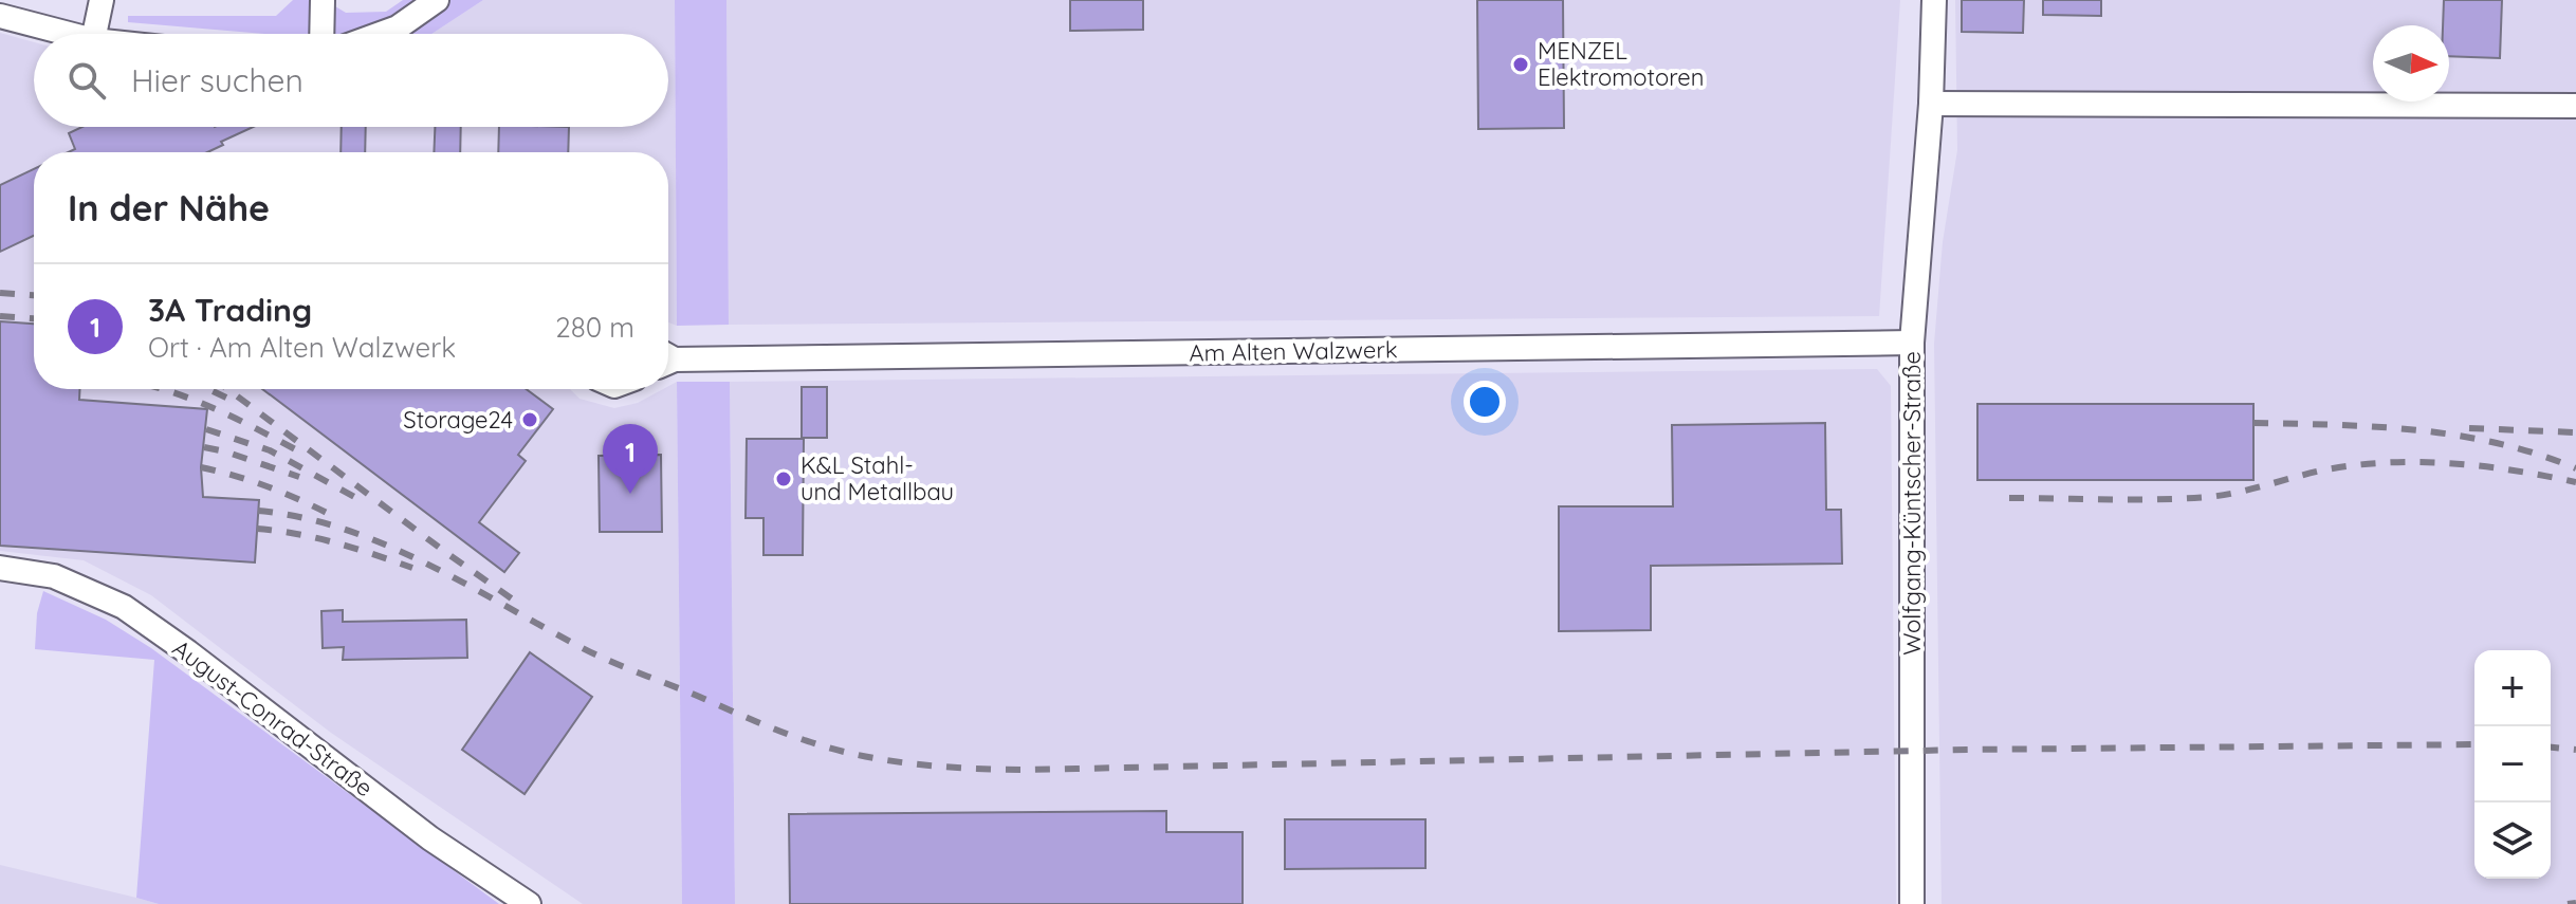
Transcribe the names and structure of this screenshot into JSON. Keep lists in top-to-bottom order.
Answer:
{
  "streets": {
    "street": ["Am Alten Walzwerk", "Wolfgang-Küntscher-Straße", "August-Conrad-Straße"]
  },
  "crossings": [
    ["Am Alten Walzwerk", "Wolfgang-Küntscher-Straße"]
  ],
  "places": ["MENZEL Elektromotoren", "Storage24", "K&L Stahl- und Metallbau"],
  "north": "right",
  "page": {
    "search": "Hier suchen",
    "heading": "In der Nähe",
    "list": [
      {
        "mark": "1",
        "name": "3A Trading",
        "note": "Ort · Am Alten Walzwerk",
        "value": "280 m"
      }
    ],
    "pins": "1",
    "map_buttons": ["+", "−"]
  }
}
